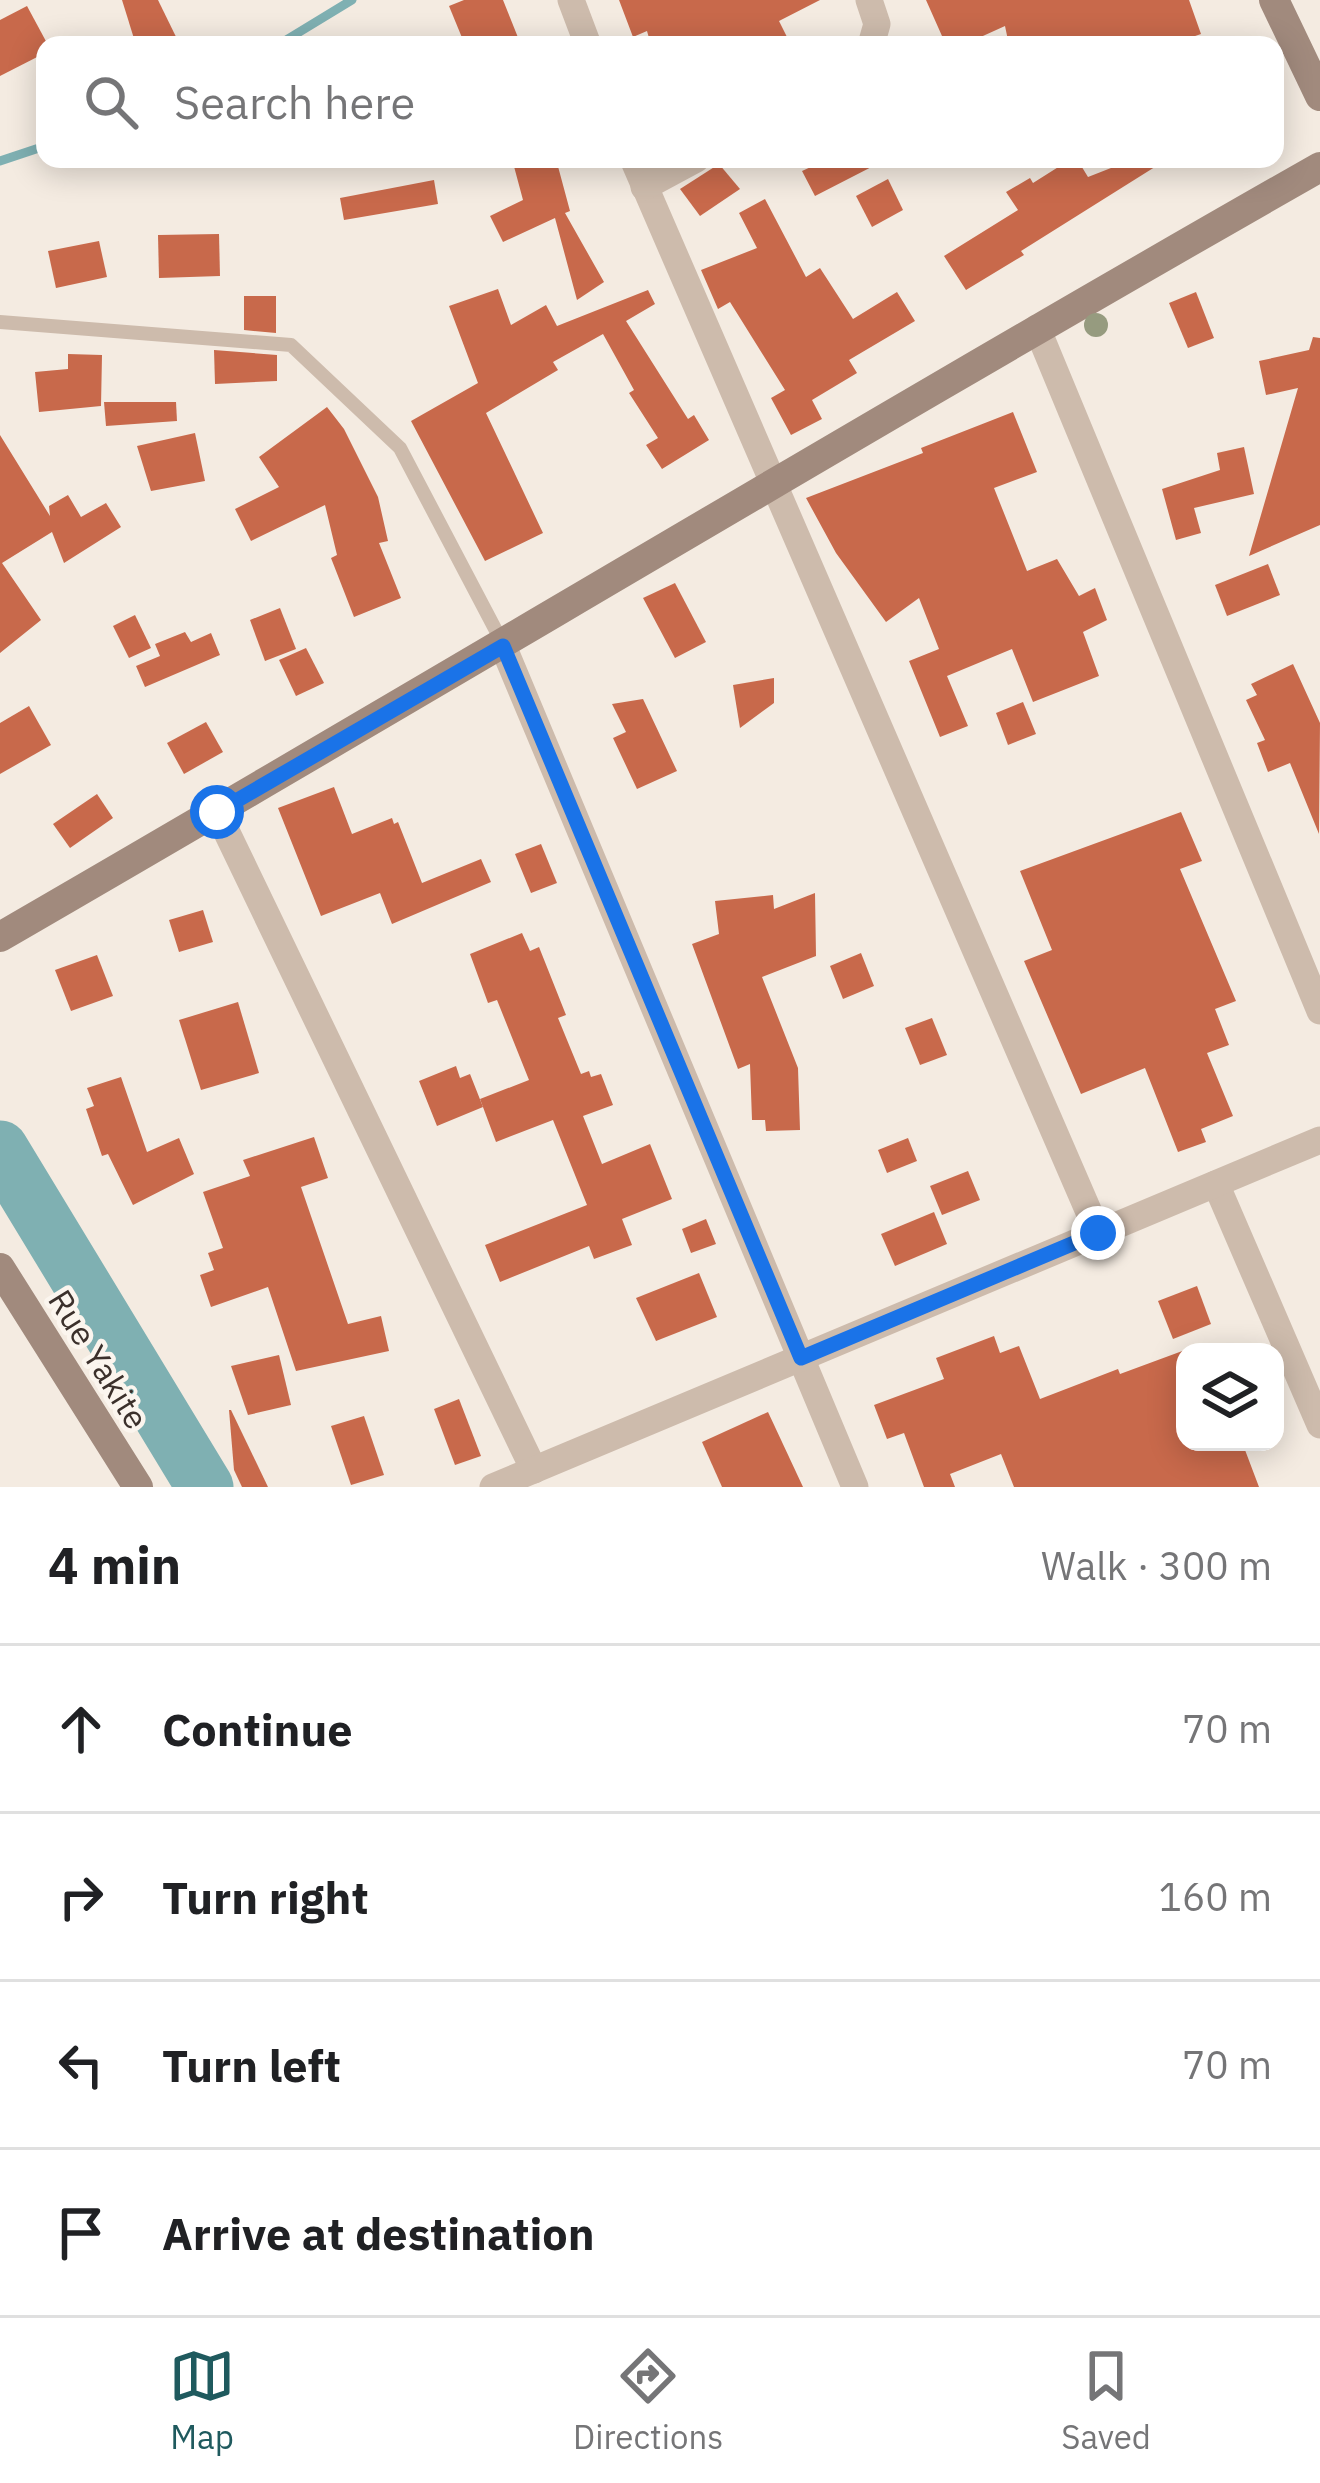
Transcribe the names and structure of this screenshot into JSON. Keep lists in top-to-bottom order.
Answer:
{
  "streets": {
    "street": ["Rue Yakite"]
  },
  "page": {
    "search": "Search here",
    "heading": ["4 min", "Walk · 300 m"],
    "list": [
      ["Continue", "70 m"],
      ["Turn right", "160 m"],
      ["Turn left", "70 m"],
      "Arrive at destination"
    ],
    "nav": ["Map", "Directions", "Saved"]
  }
}
